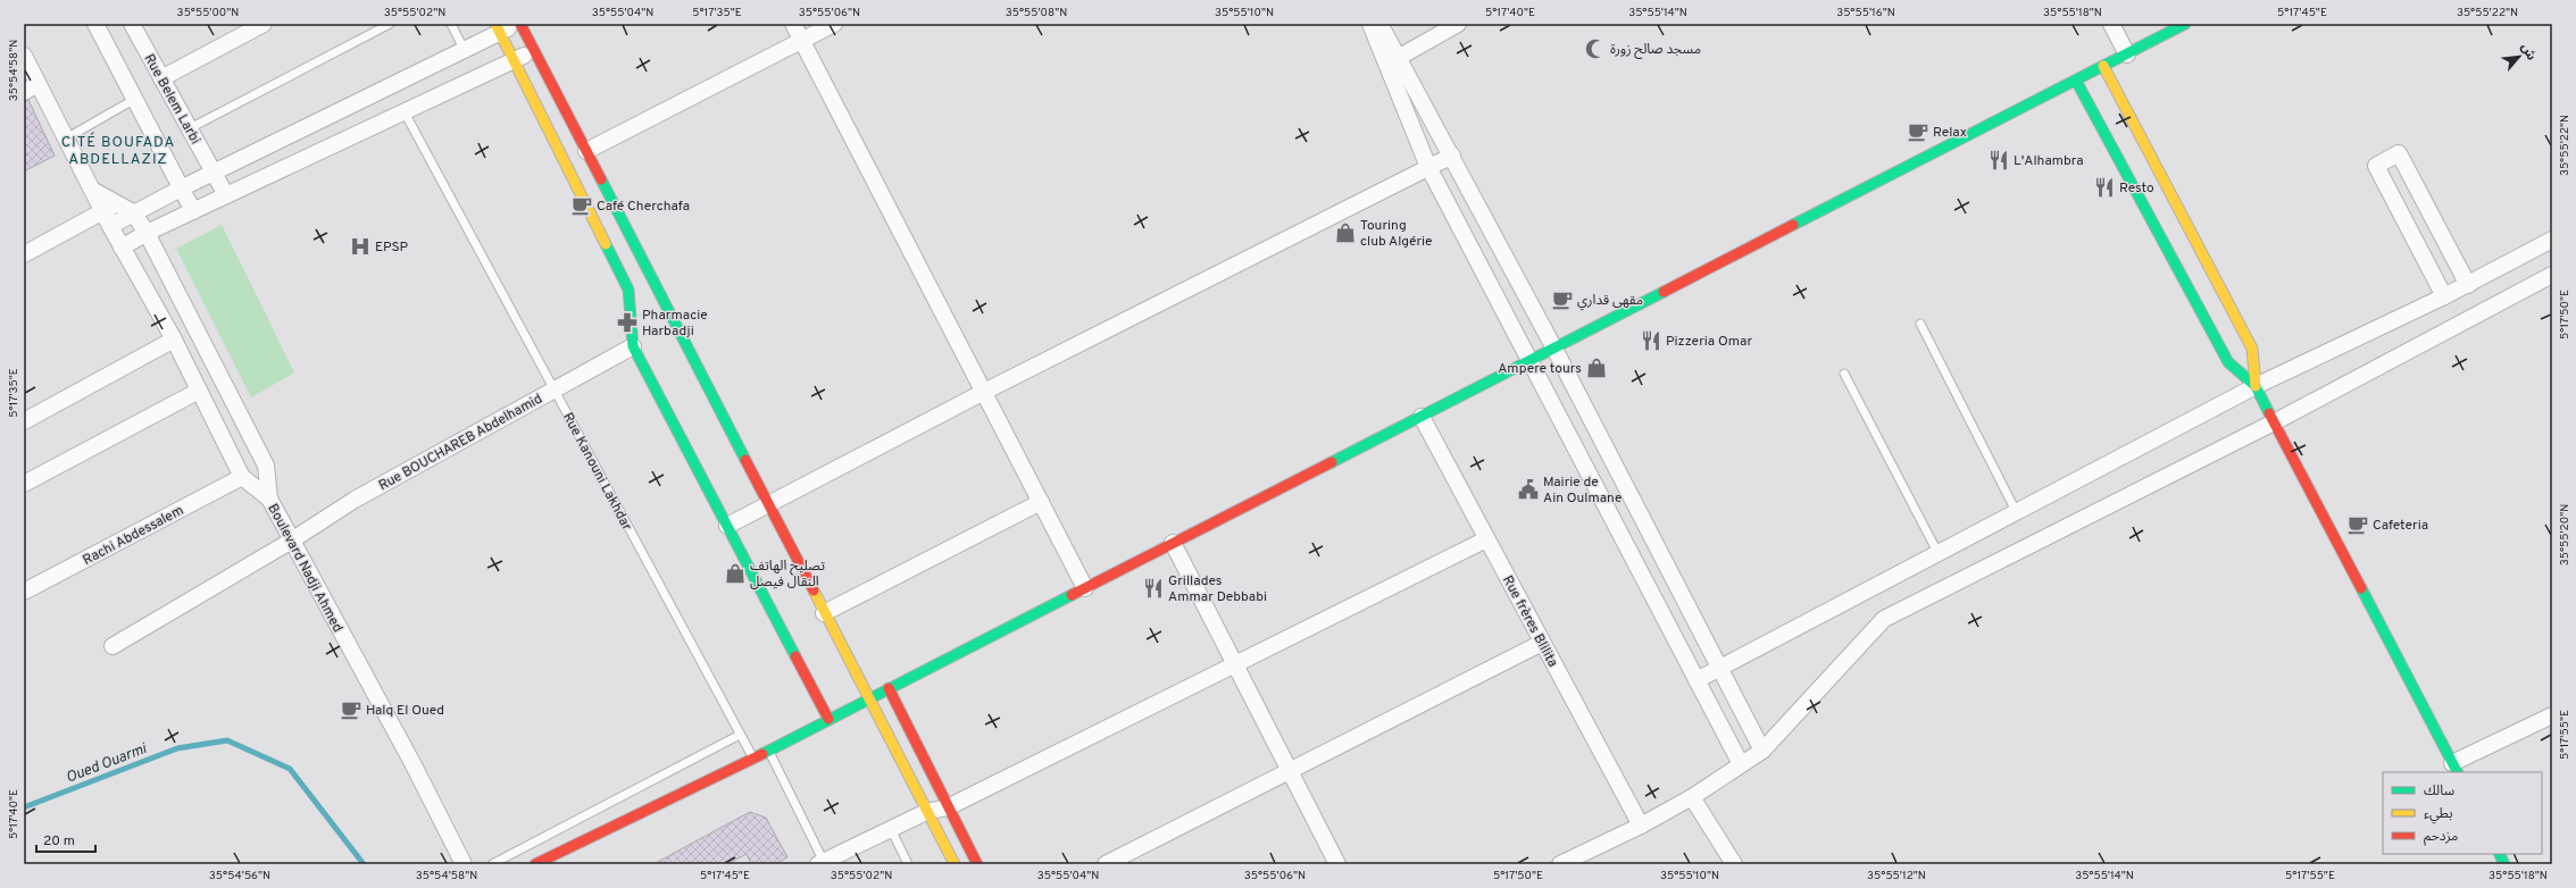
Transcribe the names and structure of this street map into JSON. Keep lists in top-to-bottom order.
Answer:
{
  "streets": {
    "street": [
      "Rue Belem Larbi",
      "Rue BOUCHAREB Abdelhamid",
      "Rachi Abdessalem",
      "Boulevard Nadji Ahmed",
      "Rue frères Blilita"
    ],
    "lane": ["Rue Kanouni Lakhdar"]
  },
  "crossings": [
    ["Rue BOUCHAREB Abdelhamid", "Rue Kanouni Lakhdar"],
    ["Rue BOUCHAREB Abdelhamid", "Boulevard Nadji Ahmed"]
  ],
  "districts": ["CITÉ BOUFADA ABDELLAZIZ"],
  "water": ["Oued Ouarmi"],
  "places": {
    "mosque": ["مسجد صالح زورة"],
    "cafe": [
      "Relax",
      "Café Cherchafa",
      "مقهى قداري",
      "Cafeteria",
      "Halq El Oued"
    ],
    "restaurant": [
      "L'Alhambra",
      "Resto",
      "Pizzeria Omar",
      "Grillades Ammar Debbabi"
    ],
    "shop": ["Touring club Algérie", "Ampere tours", "تصليح الهاتف النقال فيصل"],
    "hospital": ["EPSP"],
    "pharmacy": ["Pharmacie Harbadji"],
    "public building": ["Mairie de Ain Oulmane"]
  },
  "legend": ["سالك", "بطيء", "مزدحم"],
  "scale_bar": "20 m",
  "north": "top right",
  "coordinates": [
    "35°55'00\"N",
    "35°55'02\"N",
    "35°55'04\"N",
    "5°17'35\"E",
    "35°55'06\"N",
    "35°55'08\"N",
    "35°55'10\"N",
    "5°17'40\"E",
    "35°55'14\"N",
    "35°55'16\"N",
    "35°55'18\"N",
    "5°17'45\"E",
    "35°55'22\"N",
    "35°54'58\"N",
    "5°17'50\"E",
    "35°55'20\"N",
    "5°17'55\"E",
    "35°54'56\"N",
    "35°55'12\"N"
  ]
}
